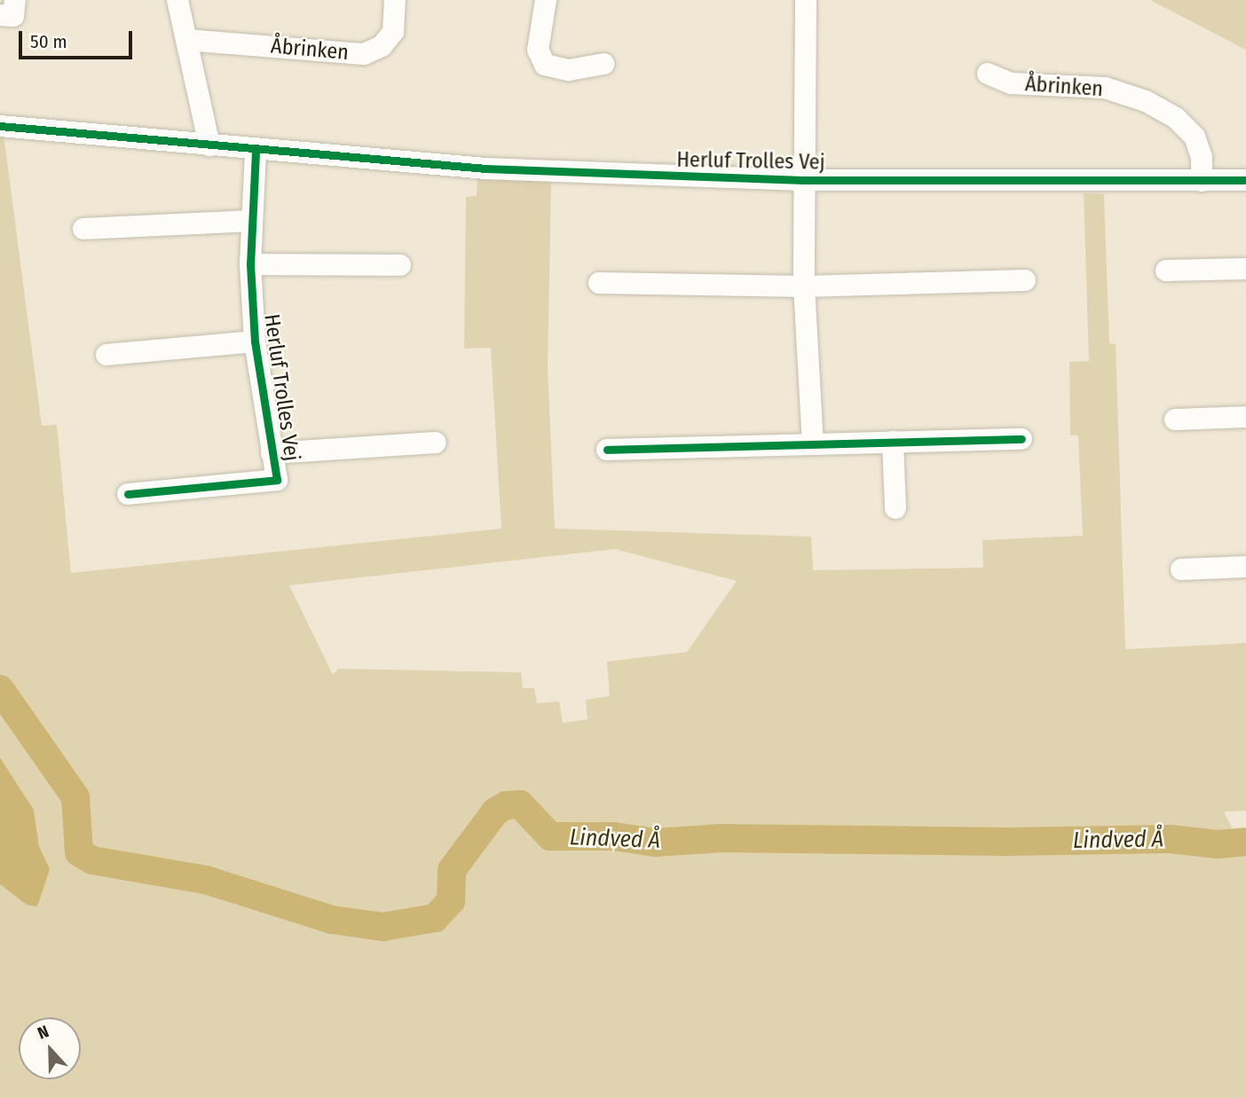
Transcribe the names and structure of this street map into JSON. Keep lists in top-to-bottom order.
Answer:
{
  "streets": {
    "street": ["Åbrinken", "Herluf Trolles Vej"]
  },
  "crossings": [
    ["Åbrinken", "Herluf Trolles Vej"]
  ],
  "water": ["Lindved Å"],
  "scale_bar": "50 m",
  "north": "top"
}
